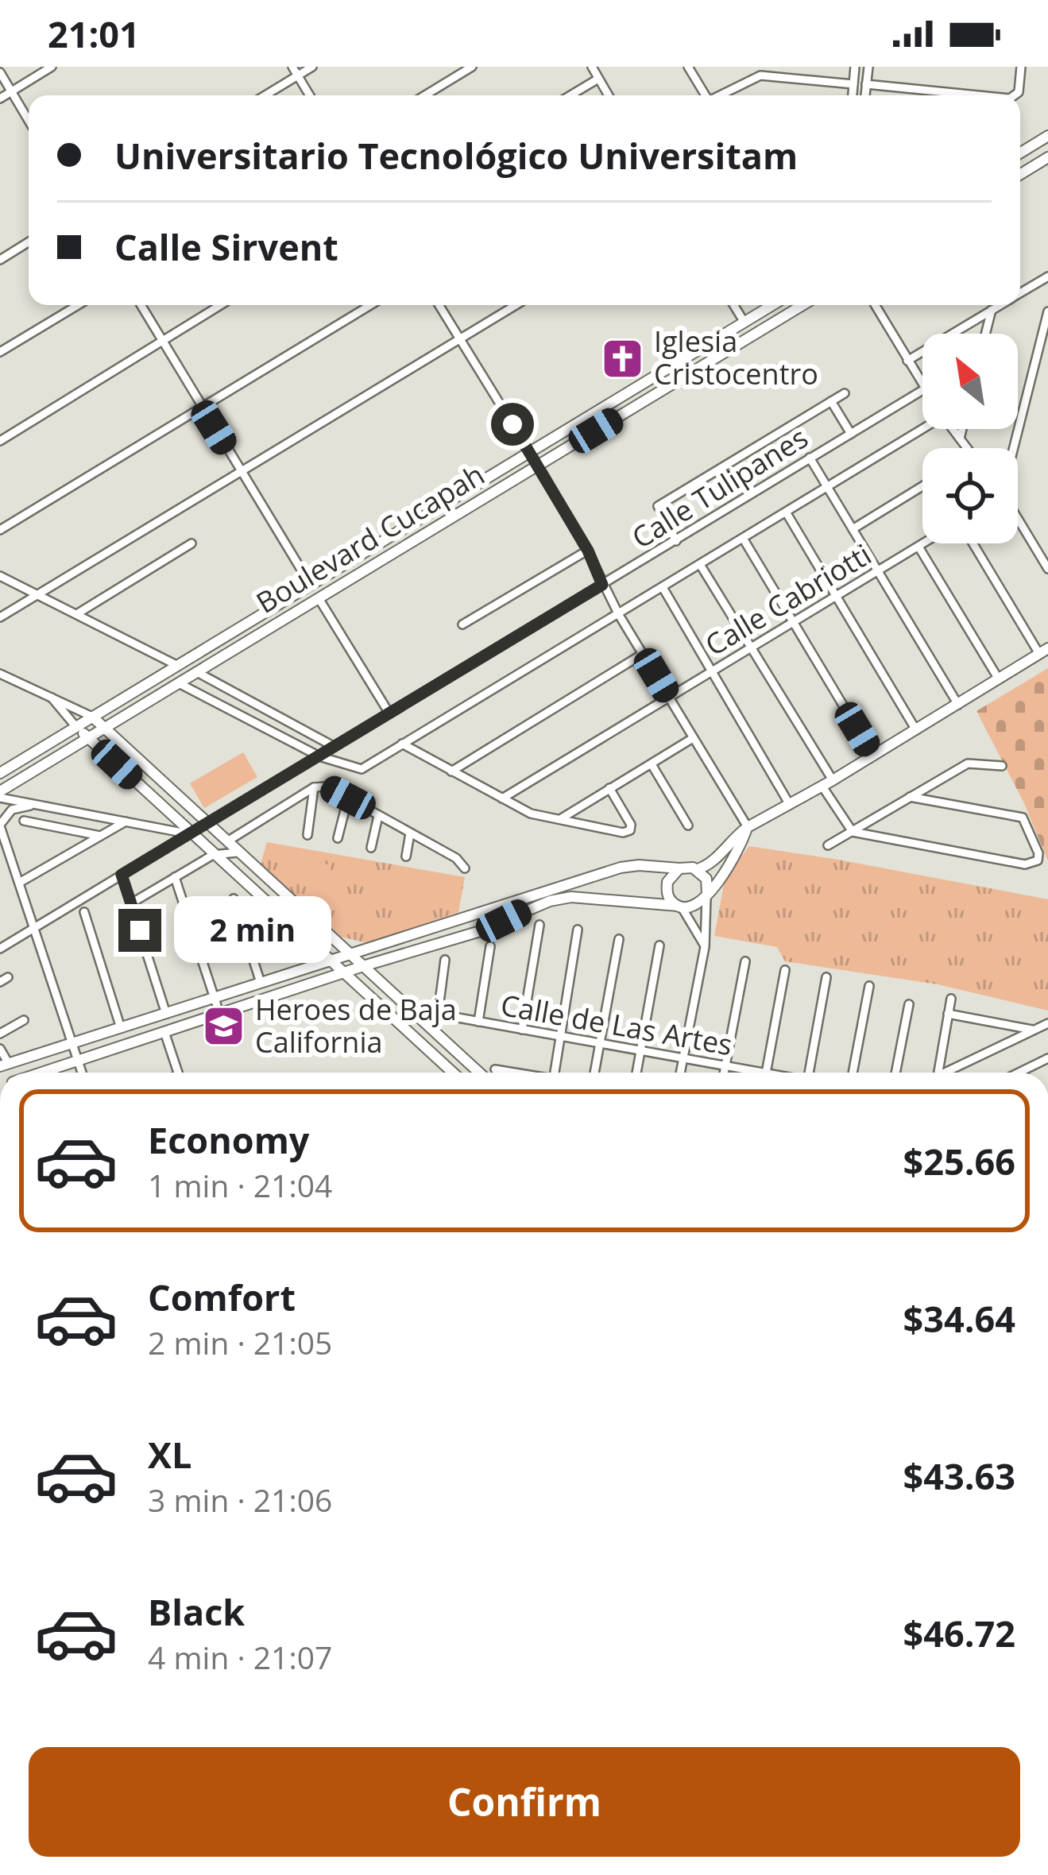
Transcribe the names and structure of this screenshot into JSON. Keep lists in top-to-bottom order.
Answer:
{
  "streets": {
    "main road": ["Boulevard Cucapah"],
    "street": ["Calle Tulipanes", "Calle Cabriotti", "Calle de Las Artes"]
  },
  "places": {
    "church": ["Iglesia Cristocentro"],
    "school or university": ["Heroes de Baja California"]
  },
  "north": "top left",
  "page": {
    "status": "21:01",
    "banner": ["Universitario Tecnológico Universitam", "Calle Sirvent"],
    "bubble": "2 min",
    "list": [
      {
        "name": "Economy",
        "note": "1 min · 21:04",
        "value": "$25.66"
      },
      {
        "name": "Comfort",
        "note": "2 min · 21:05",
        "value": "$34.64"
      },
      {
        "name": "XL",
        "note": "3 min · 21:06",
        "value": "$43.63"
      },
      {
        "name": "Black",
        "note": "4 min · 21:07",
        "value": "$46.72"
      }
    ],
    "buttons": "Confirm"
  }
}
